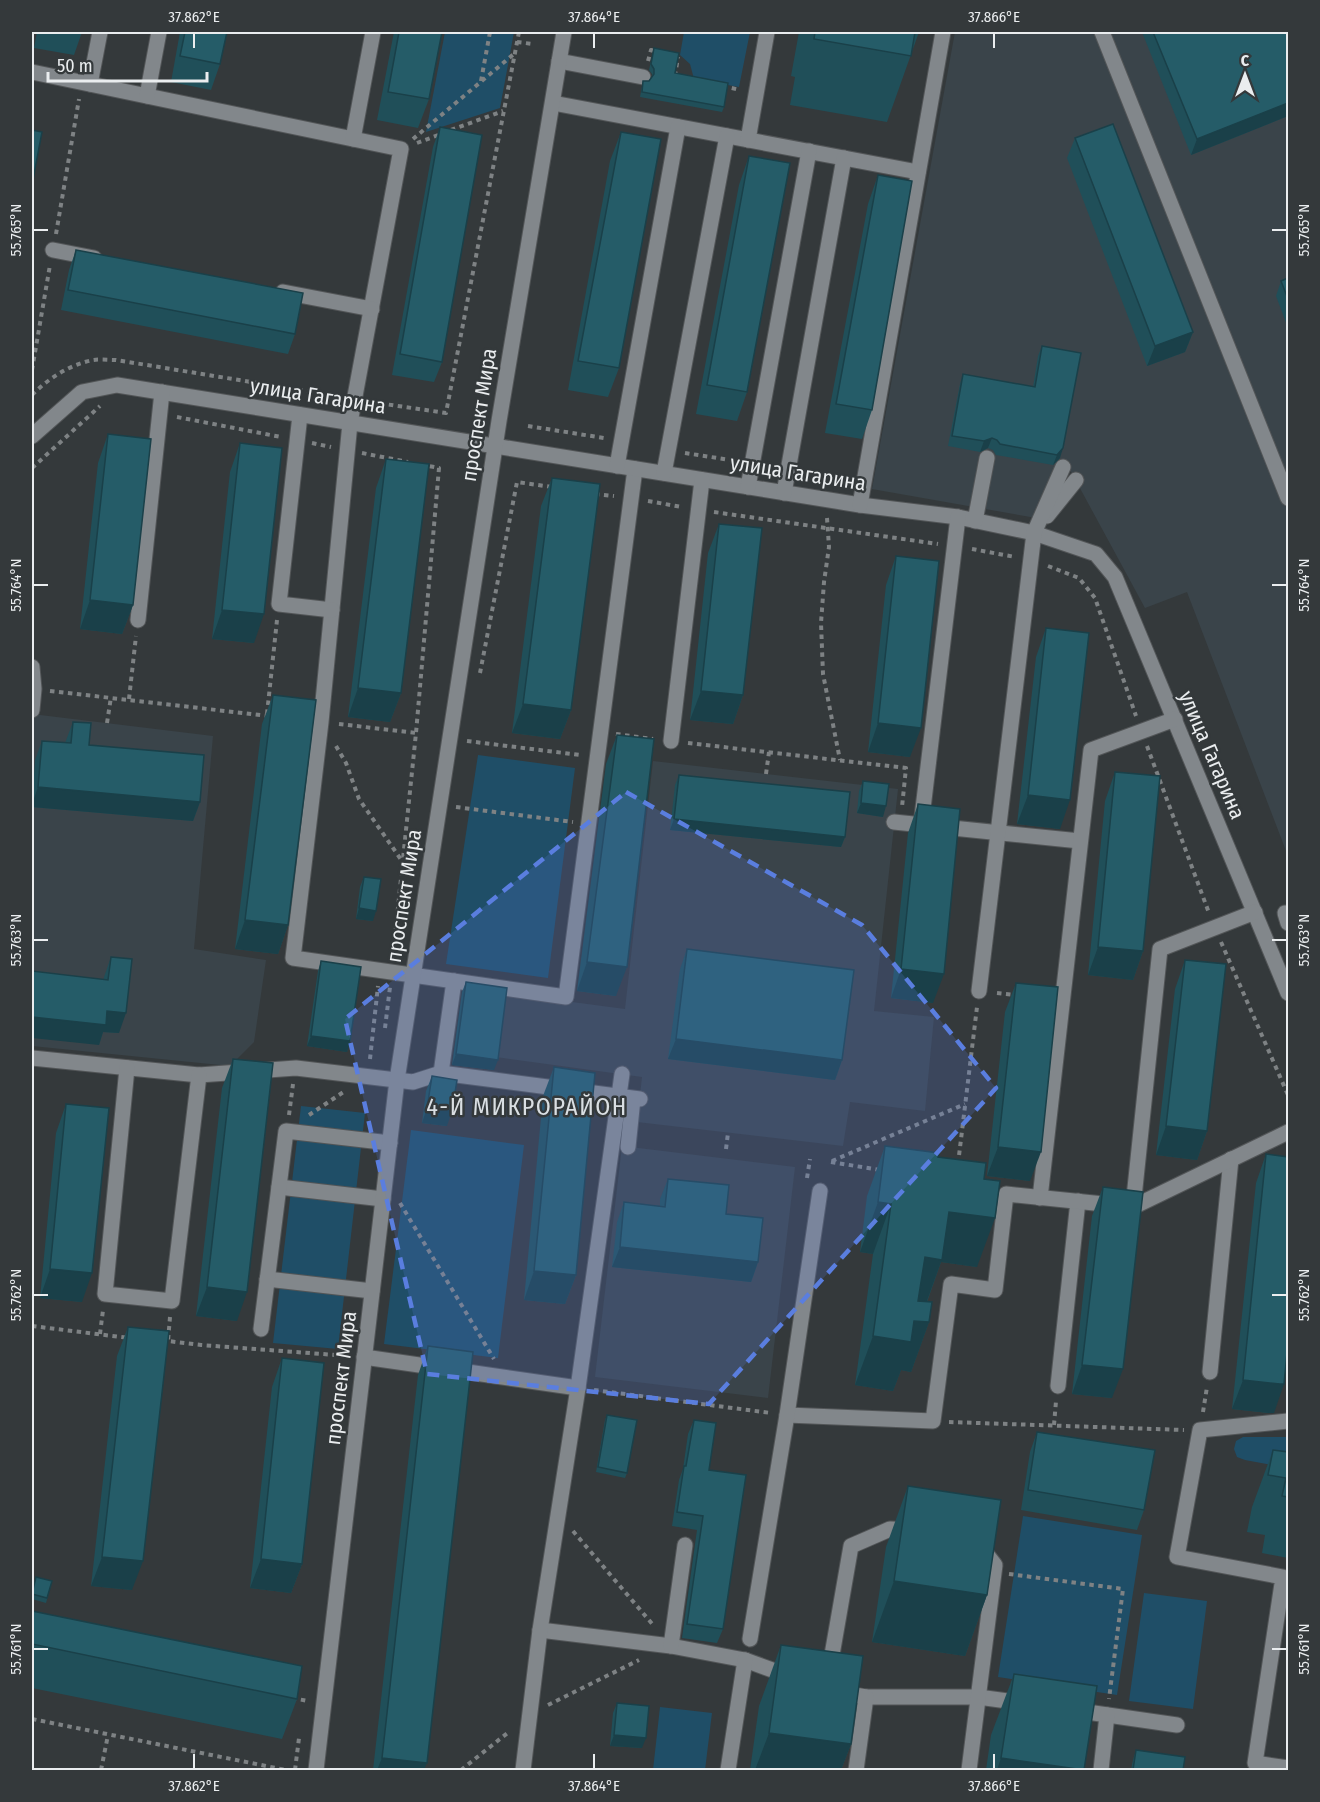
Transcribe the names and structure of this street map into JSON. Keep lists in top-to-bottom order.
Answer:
{
  "streets": {
    "street": ["улица Гагарина", "проспект Мира"]
  },
  "crossings": [
    ["улица Гагарина", "проспект Мира"]
  ],
  "districts": ["4-Й МИКРОРАЙОН"],
  "scale_bar": "50 m",
  "north": "top",
  "coordinates": [
    "37.862°E",
    "37.864°E",
    "37.866°E",
    "55.765°N",
    "55.764°N",
    "55.763°N",
    "55.762°N",
    "55.761°N"
  ]
}
